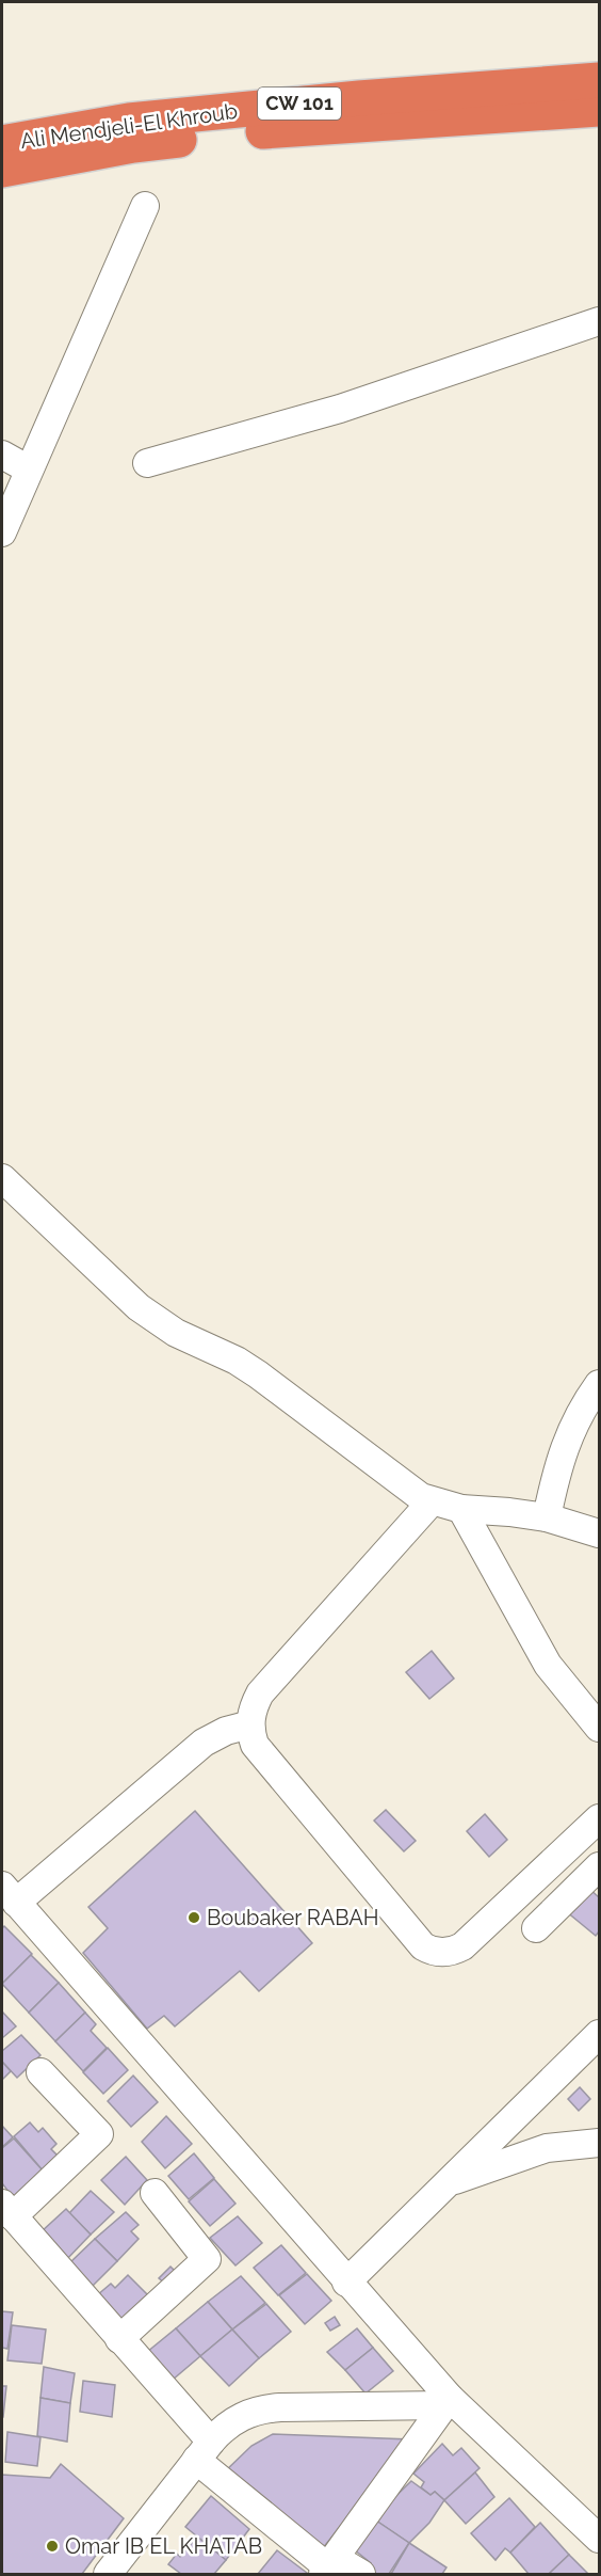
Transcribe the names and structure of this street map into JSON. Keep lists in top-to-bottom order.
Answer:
{
  "streets": {
    "highway": ["CW 101", "Ali Mendjeli-El Khroub"]
  },
  "places": ["Boubaker RABAH", "Omar IB EL KHATAB"]
}
